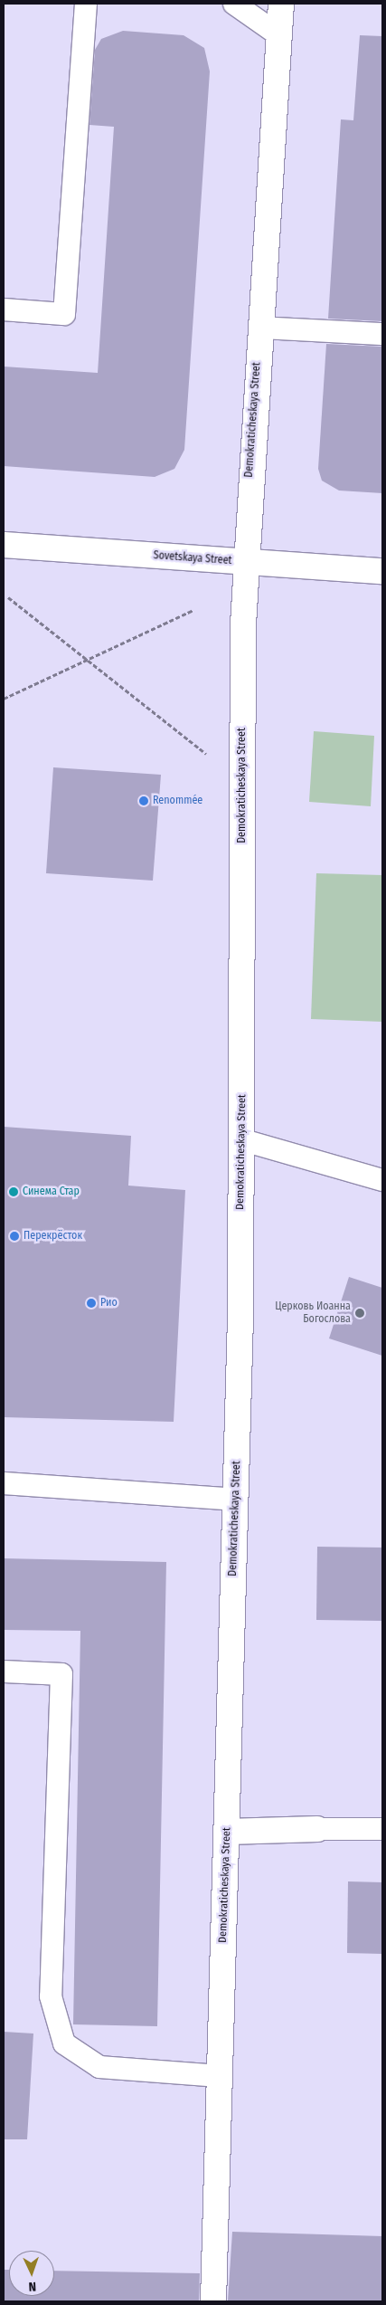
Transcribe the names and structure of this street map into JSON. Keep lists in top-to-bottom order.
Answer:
{
  "streets": {
    "street": ["Demokraticheskaya Street", "Sovetskaya Street"]
  },
  "crossings": [
    ["Demokraticheskaya Street", "Sovetskaya Street"]
  ],
  "places": [
    "Renommée",
    "Синема Стар",
    "Перекрёсток",
    "Рио",
    "Церковь Иоанна Богослова"
  ],
  "north": "bottom"
}
